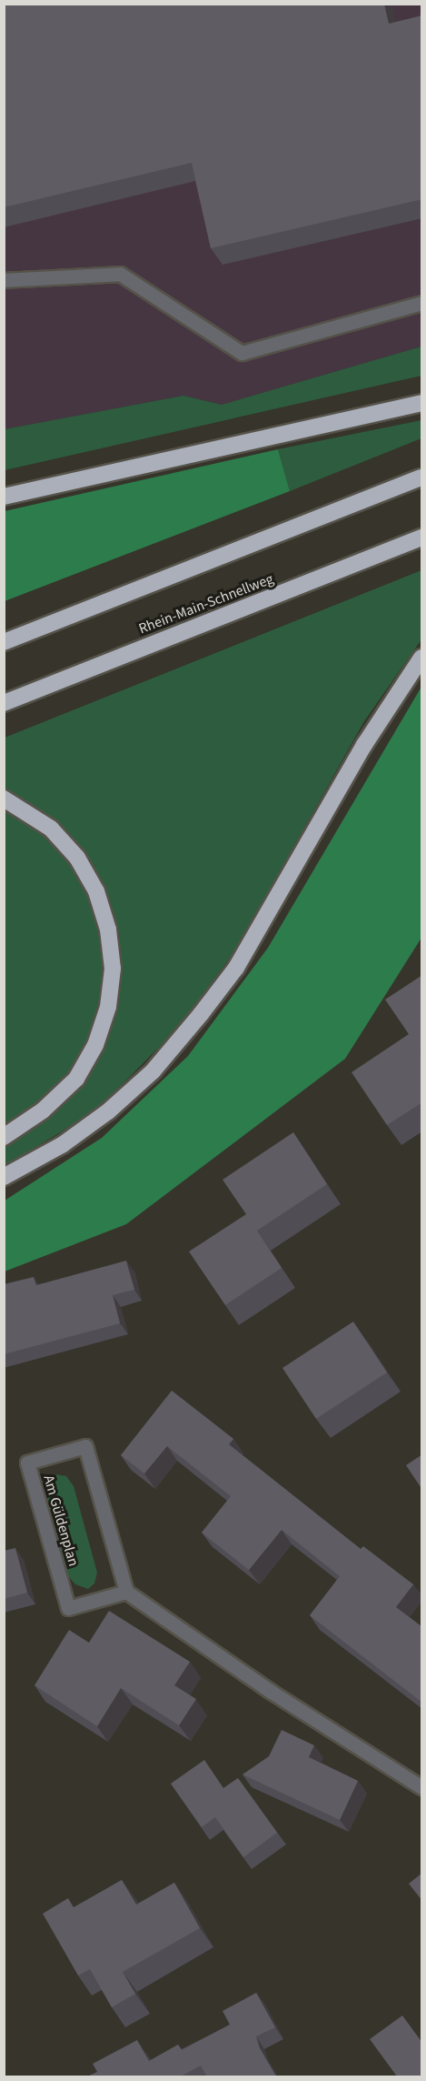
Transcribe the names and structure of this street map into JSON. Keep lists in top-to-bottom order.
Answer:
{
  "streets": {
    "highway": ["Rhein-Main-Schnellweg"],
    "street": ["Am Güldenplan"]
  }
}
